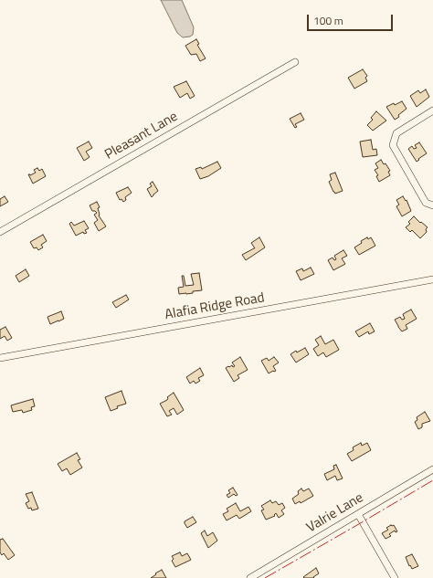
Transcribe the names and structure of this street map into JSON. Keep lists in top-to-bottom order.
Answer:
{
  "streets": {
    "street": ["Pleasant Lane", "Alafia Ridge Road", "Valrie Lane"]
  },
  "scale_bar": "100 m"
}
